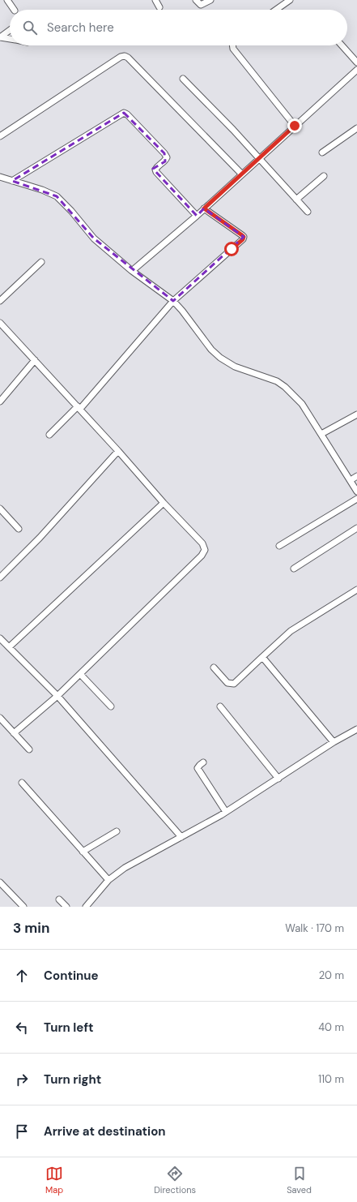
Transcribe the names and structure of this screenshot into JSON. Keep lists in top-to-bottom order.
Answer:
{
  "page": {
    "search": "Search here",
    "heading": ["3 min", "Walk · 170 m"],
    "list": [
      ["Continue", "20 m"],
      ["Turn left", "40 m"],
      ["Turn right", "110 m"],
      "Arrive at destination"
    ],
    "nav": ["Map", "Directions", "Saved"]
  }
}
